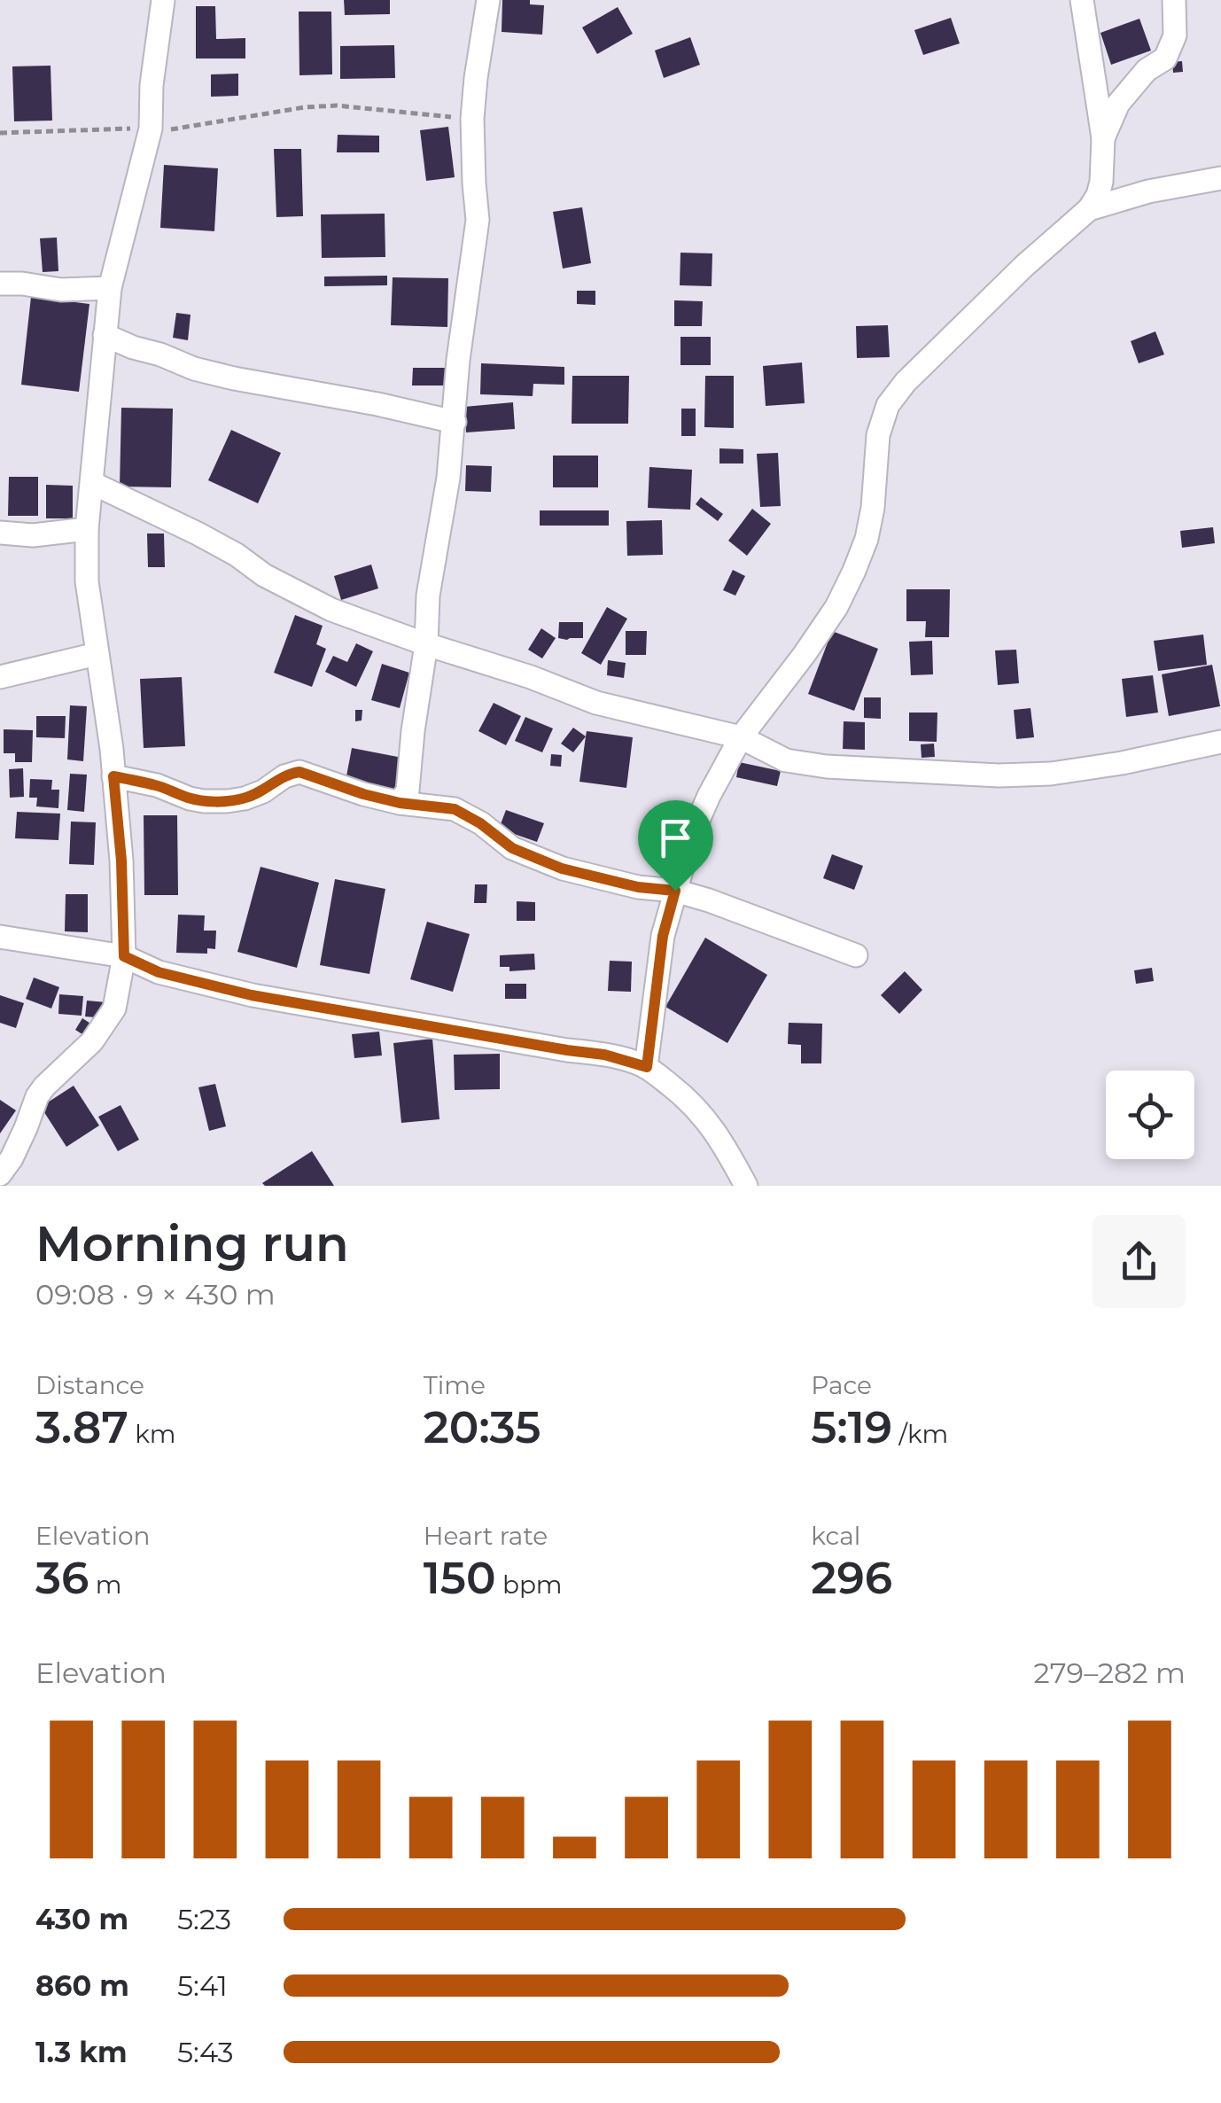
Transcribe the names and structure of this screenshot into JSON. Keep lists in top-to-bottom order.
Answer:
{
  "page": {
    "heading": ["Morning run", "09:08 · 9 × 430 m"],
    "stats": [
      ["Distance", "3.87 km"],
      ["Time", "20:35"],
      ["Pace", "5:19 /km"],
      ["Elevation", "36 m"],
      ["Heart rate", "150 bpm"],
      ["kcal", "296"]
    ],
    "chart": ["Elevation", "279–282 m"],
    "list": [
      {
        "name": "430 m",
        "note": "5:23"
      },
      {
        "name": "860 m",
        "note": "5:41"
      },
      {
        "name": "1.3 km",
        "note": "5:43"
      }
    ]
  }
}
